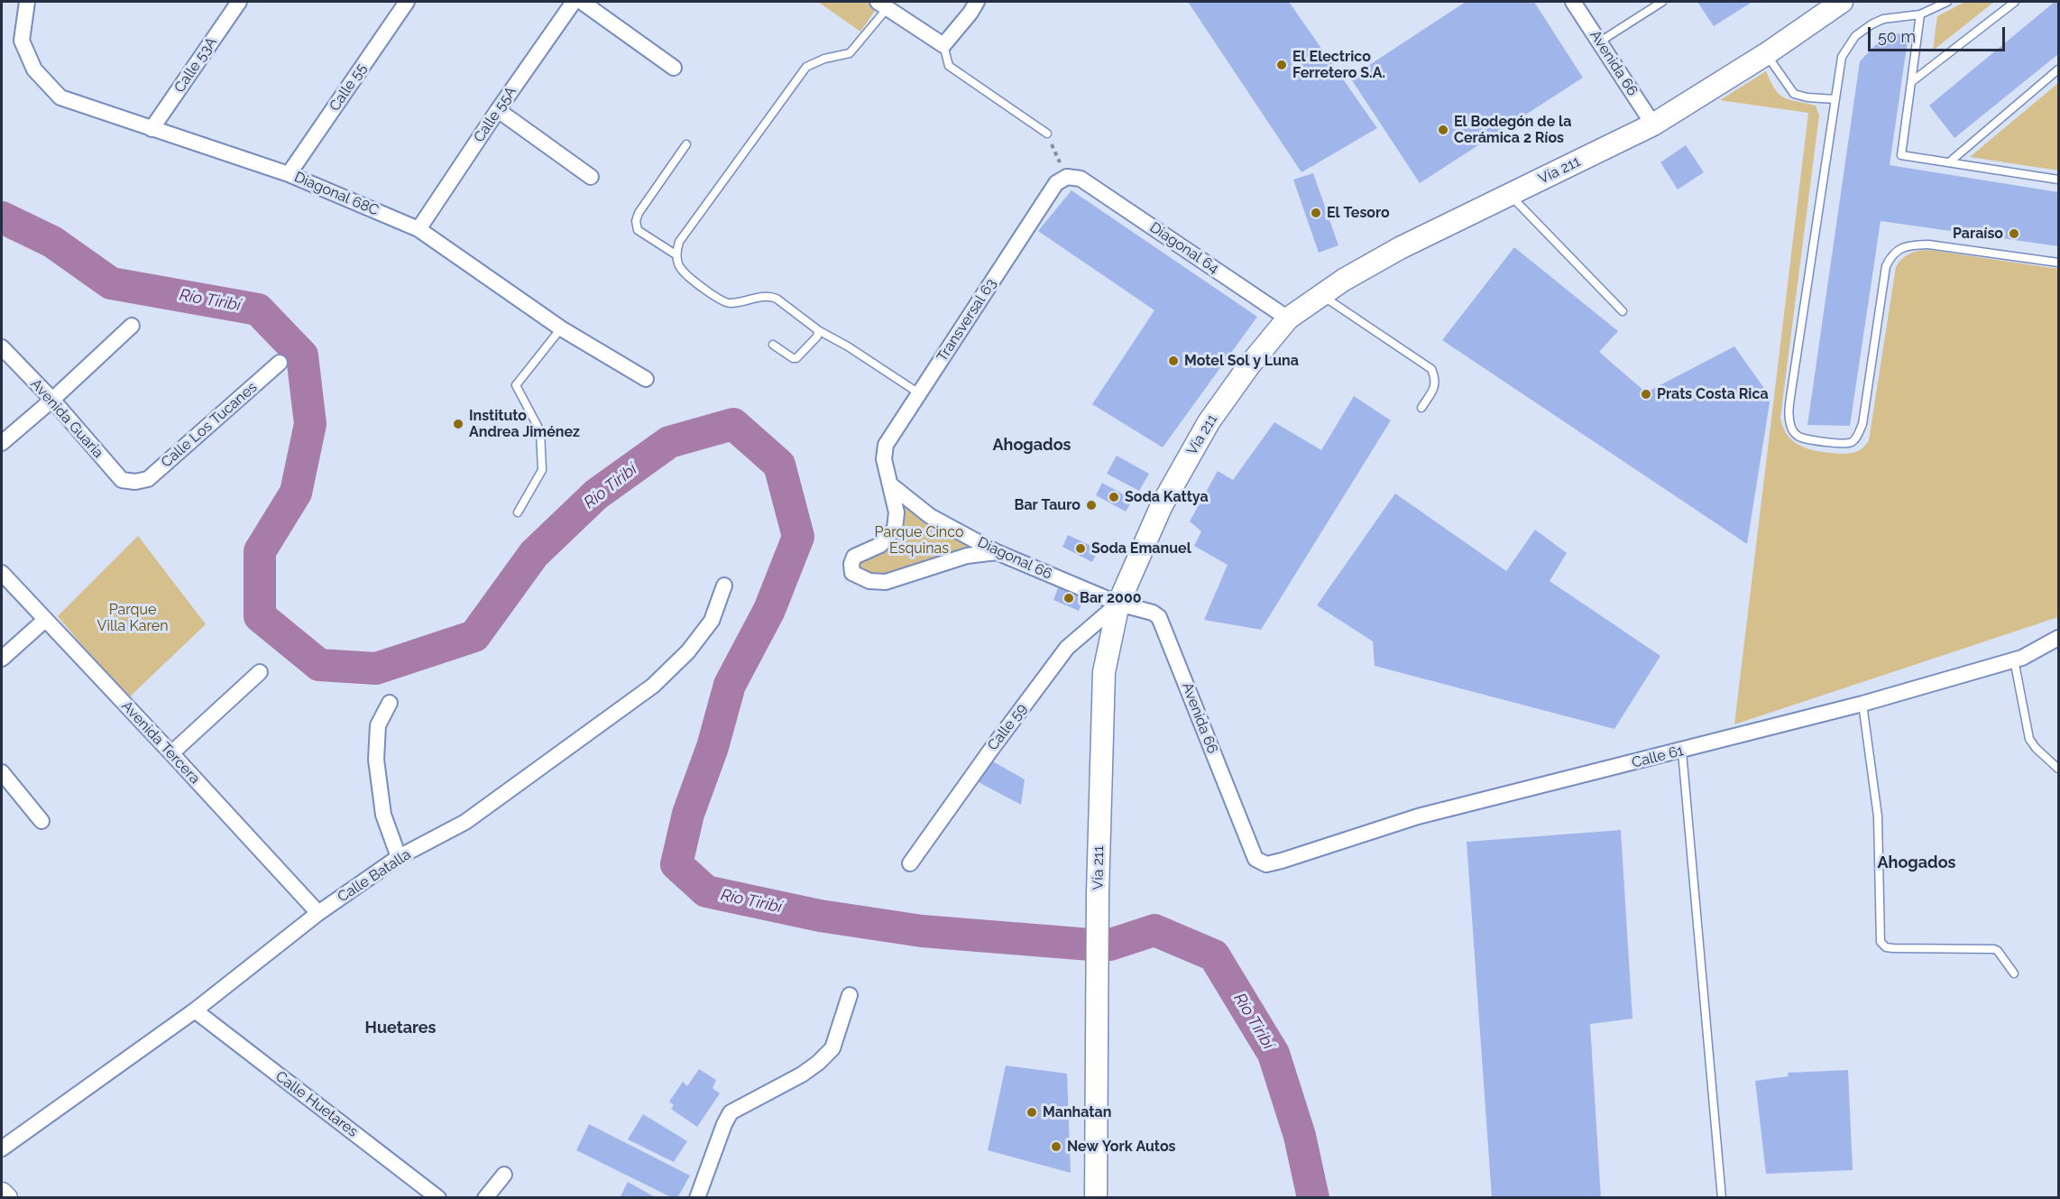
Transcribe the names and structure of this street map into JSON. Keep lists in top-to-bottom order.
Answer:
{
  "streets": {
    "main road": ["Vía 211"],
    "street": [
      "Avenida 66",
      "Calle 53A",
      "Calle 55",
      "Calle 55A",
      "Diagonal 68C",
      "Diagonal 64",
      "Transversal 63",
      "Avenida Guaria",
      "Calle Los Tucanes",
      "Diagonal 66",
      "Calle 59",
      "Avenida Tercera",
      "Calle 61",
      "Calle Batalla",
      "Calle Huetares"
    ]
  },
  "crossings": [
    ["Avenida 66", "Vía 211"],
    ["Avenida 66", "Diagonal 66"],
    ["Avenida 66", "Calle 59"],
    ["Avenida 66", "Calle 61"],
    ["Calle 53A", "Diagonal 68C"],
    ["Calle 55", "Diagonal 68C"],
    ["Calle 55A", "Diagonal 68C"],
    ["Vía 211", "Diagonal 64"],
    ["Vía 211", "Diagonal 66"],
    ["Vía 211", "Calle 59"],
    ["Diagonal 64", "Transversal 63"],
    ["Transversal 63", "Diagonal 66"],
    ["Avenida Guaria", "Calle Los Tucanes"],
    ["Diagonal 66", "Calle 59"],
    ["Avenida Tercera", "Calle Batalla"],
    ["Calle Batalla", "Calle Huetares"]
  ],
  "districts": ["Ahogados", "Ahogados", "Huetares"],
  "water": ["Río Tiribí"],
  "parks": ["Parque Cinco Esquinas", "Parque Villa Karen"],
  "places": [
    "El Electrico Ferretero S.A.",
    "El Bodegón de la Cerámica 2 Ríos",
    "El Tesoro",
    "Paraíso",
    "Motel Sol y Luna",
    "Prats Costa Rica",
    "Instituto Andrea Jiménez",
    "Soda Kattya",
    "Bar Tauro",
    "Soda Emanuel",
    "Bar 2000",
    "Manhatan",
    "New York Autos"
  ],
  "scale_bar": "50 m"
}
